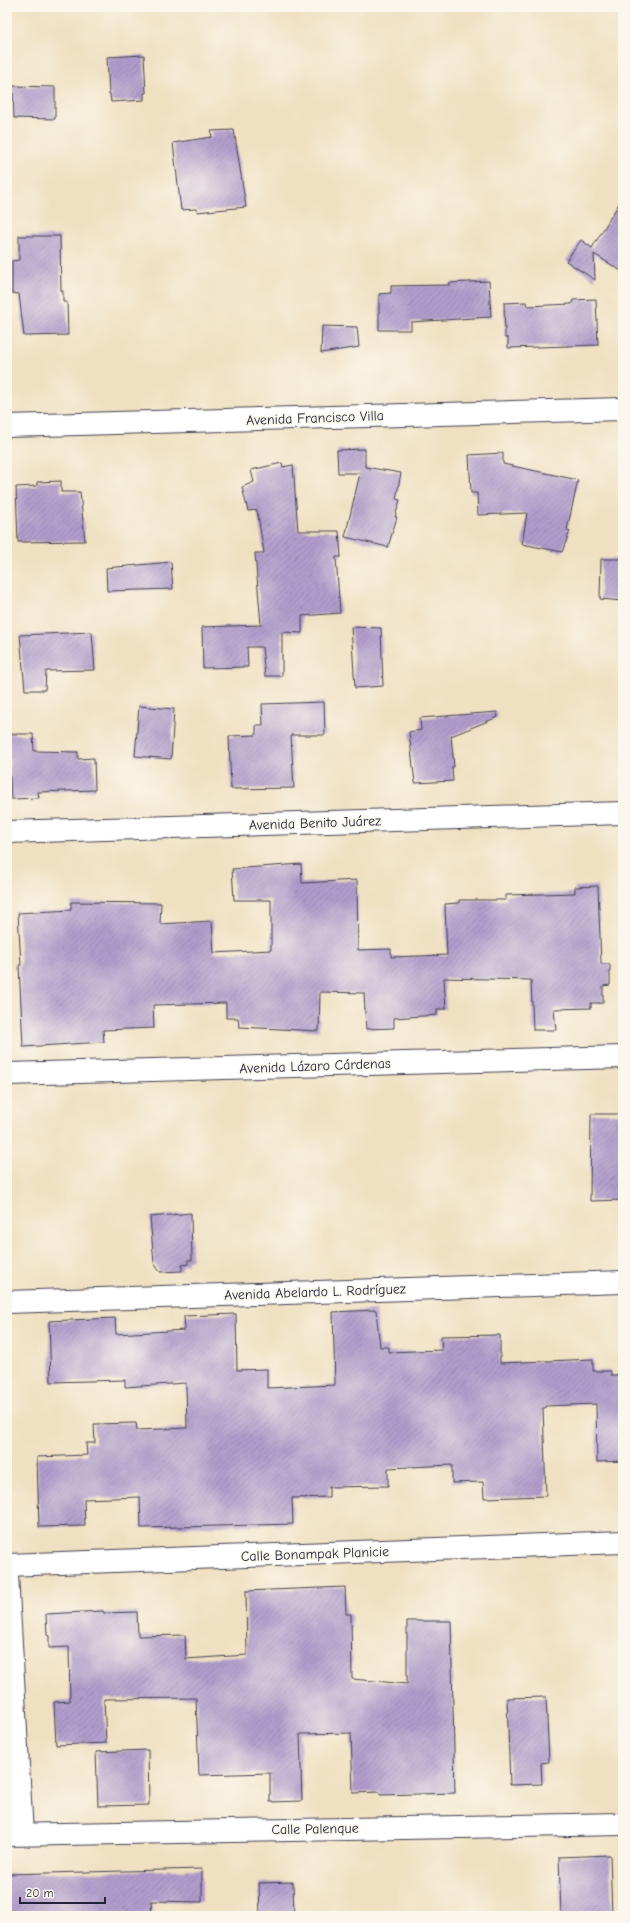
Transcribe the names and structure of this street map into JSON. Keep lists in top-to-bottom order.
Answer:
{
  "streets": {
    "street": [
      "Avenida Francisco Villa",
      "Avenida Benito Juárez",
      "Avenida Lázaro Cárdenas",
      "Avenida Abelardo L. Rodríguez",
      "Calle Bonampak Planicie",
      "Calle Palenque"
    ]
  },
  "scale_bar": "20 m"
}
